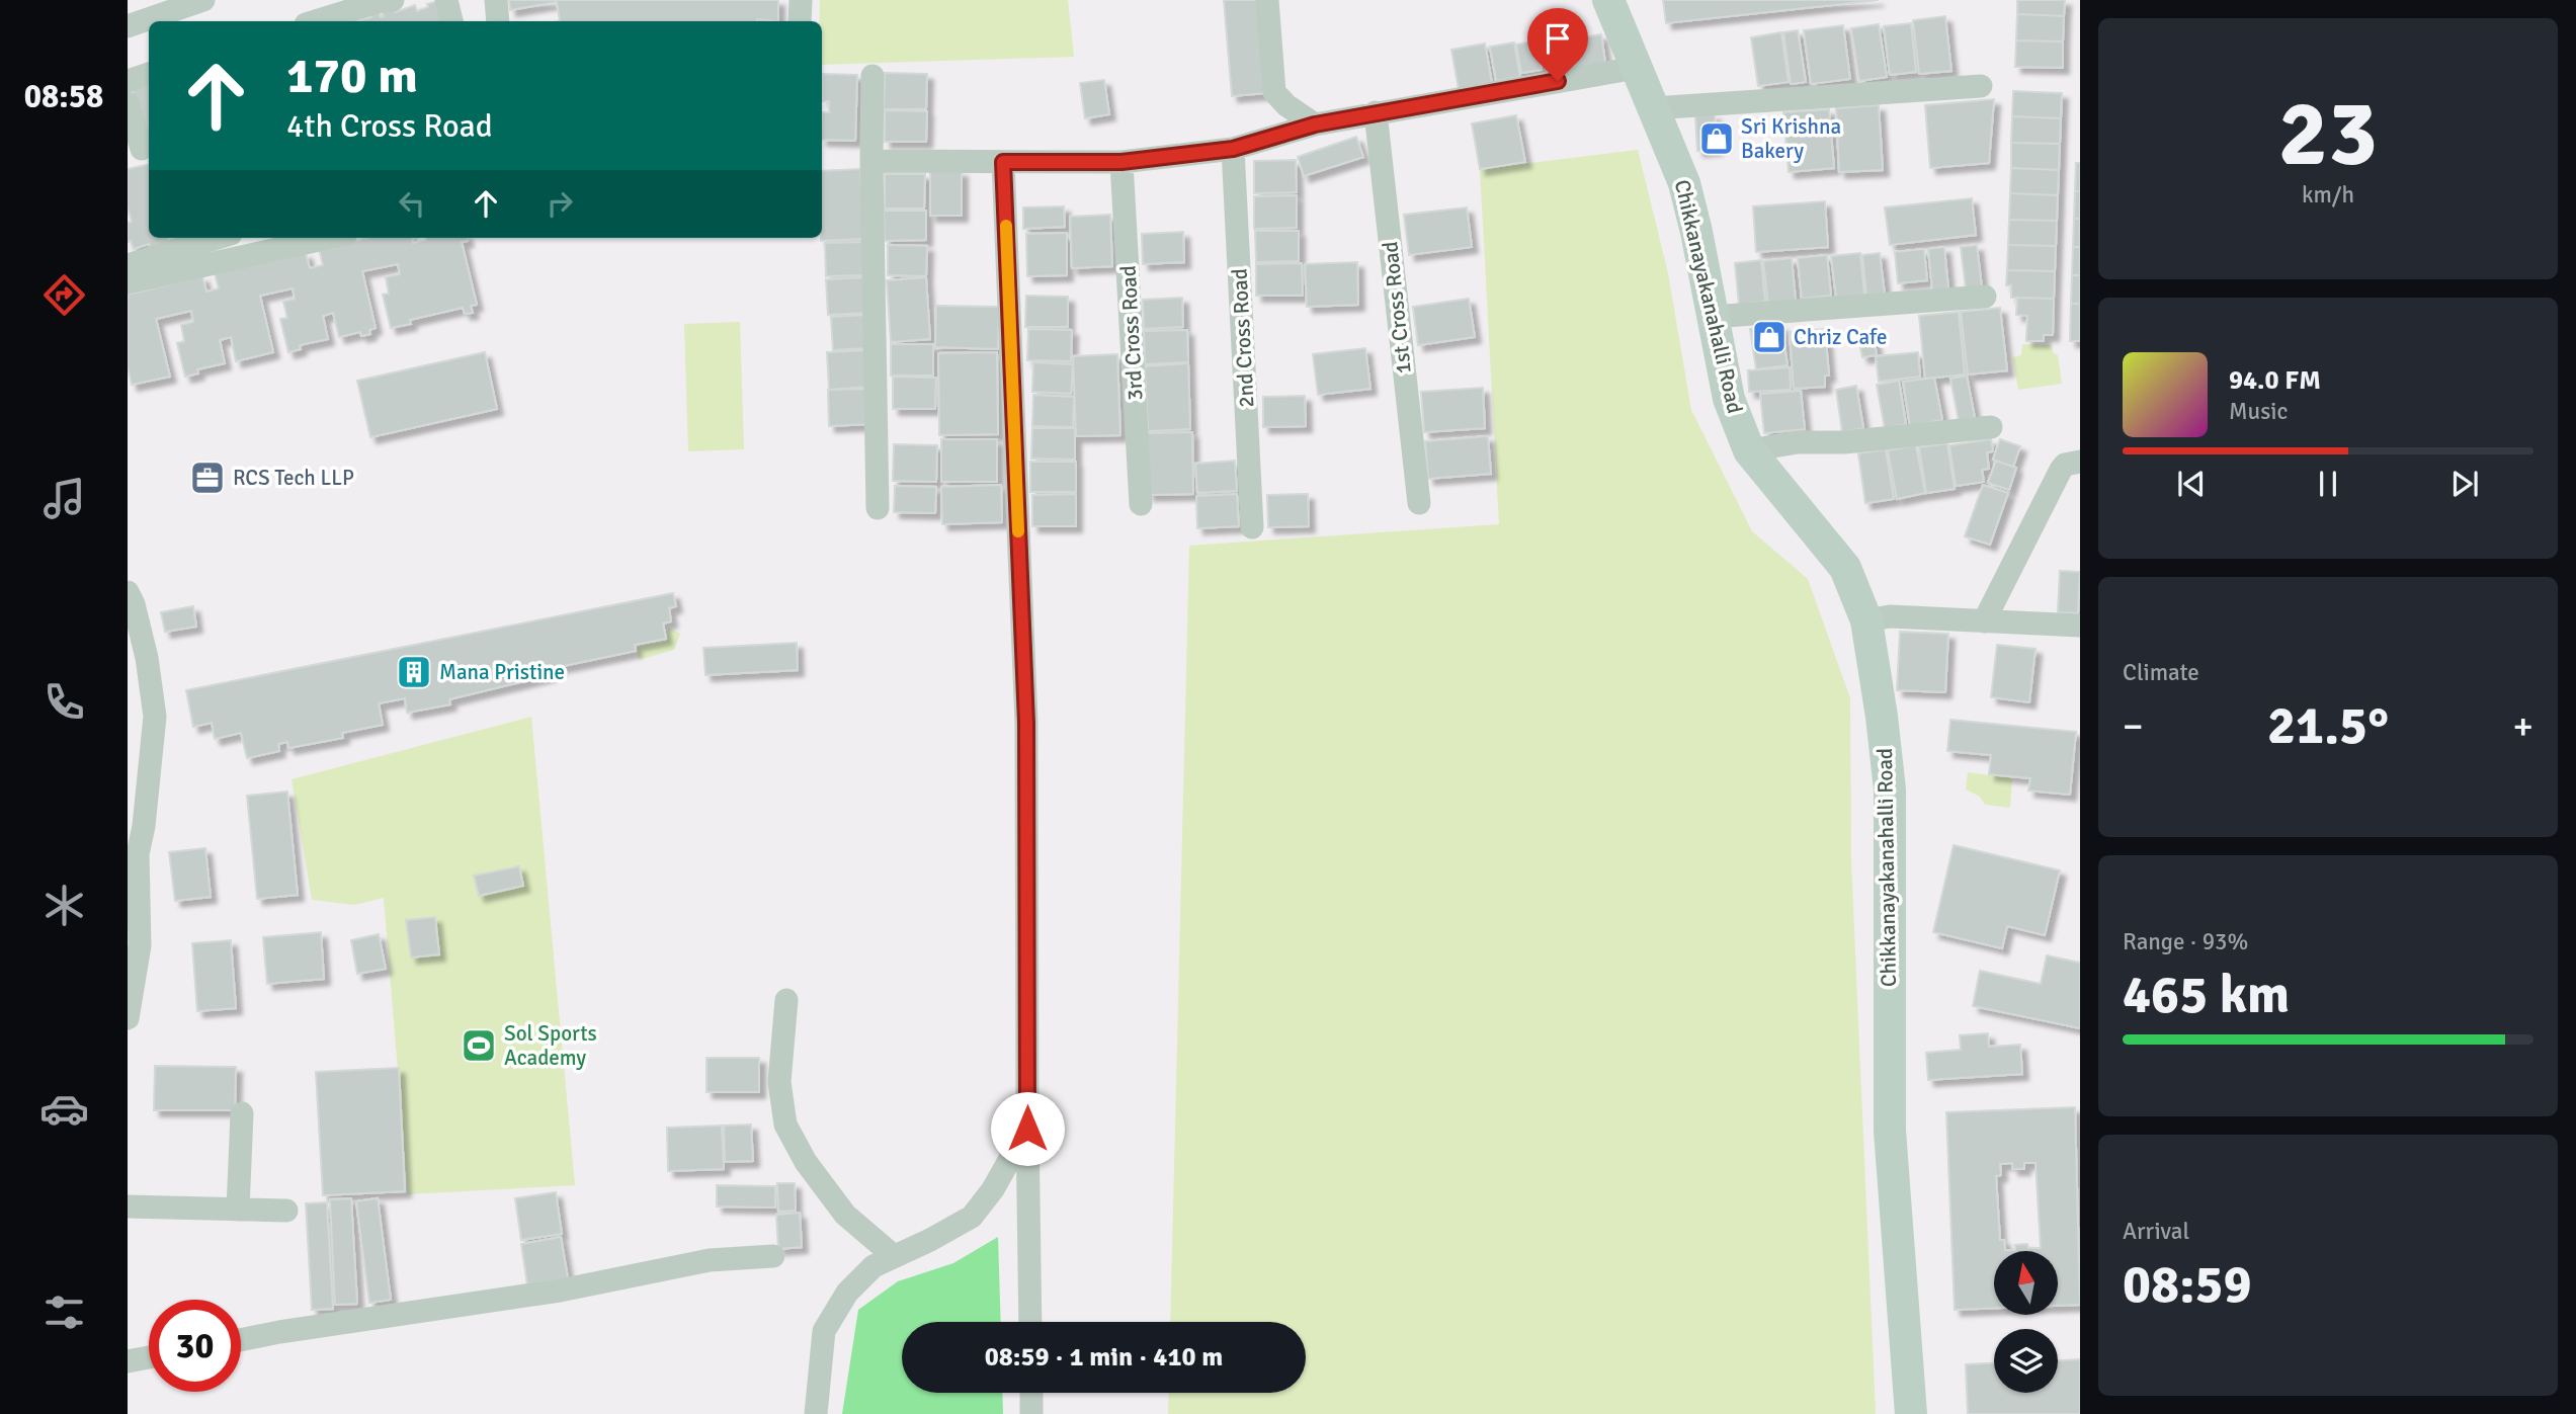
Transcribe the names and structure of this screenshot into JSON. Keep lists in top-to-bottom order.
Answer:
{
  "streets": {
    "main road": ["Chikkanayakanahalli Road"],
    "street": ["1st Cross Road", "3rd Cross Road", "2nd Cross Road"]
  },
  "places": {
    "shop": ["Sri Krishna Bakery", "Chriz Cafe"],
    "office": ["RCS Tech LLP"],
    "building": ["Mana Pristine"],
    "sports": ["Sol Sports Academy"]
  },
  "north": "top",
  "page": {
    "tabs": "08:58",
    "tile": [
      ["23", "km/h"],
      "Climate",
      ["Range · 93%", "465 km"],
      ["Arrival", "08:59"]
    ],
    "turn": ["170 m", "4th Cross Road"],
    "song": ["94.0 FM", "Music"],
    "heat": ["−", "21.5°", "+"],
    "limit": "30",
    "trip": "08:59 · 1 min · 410 m"
  }
}
